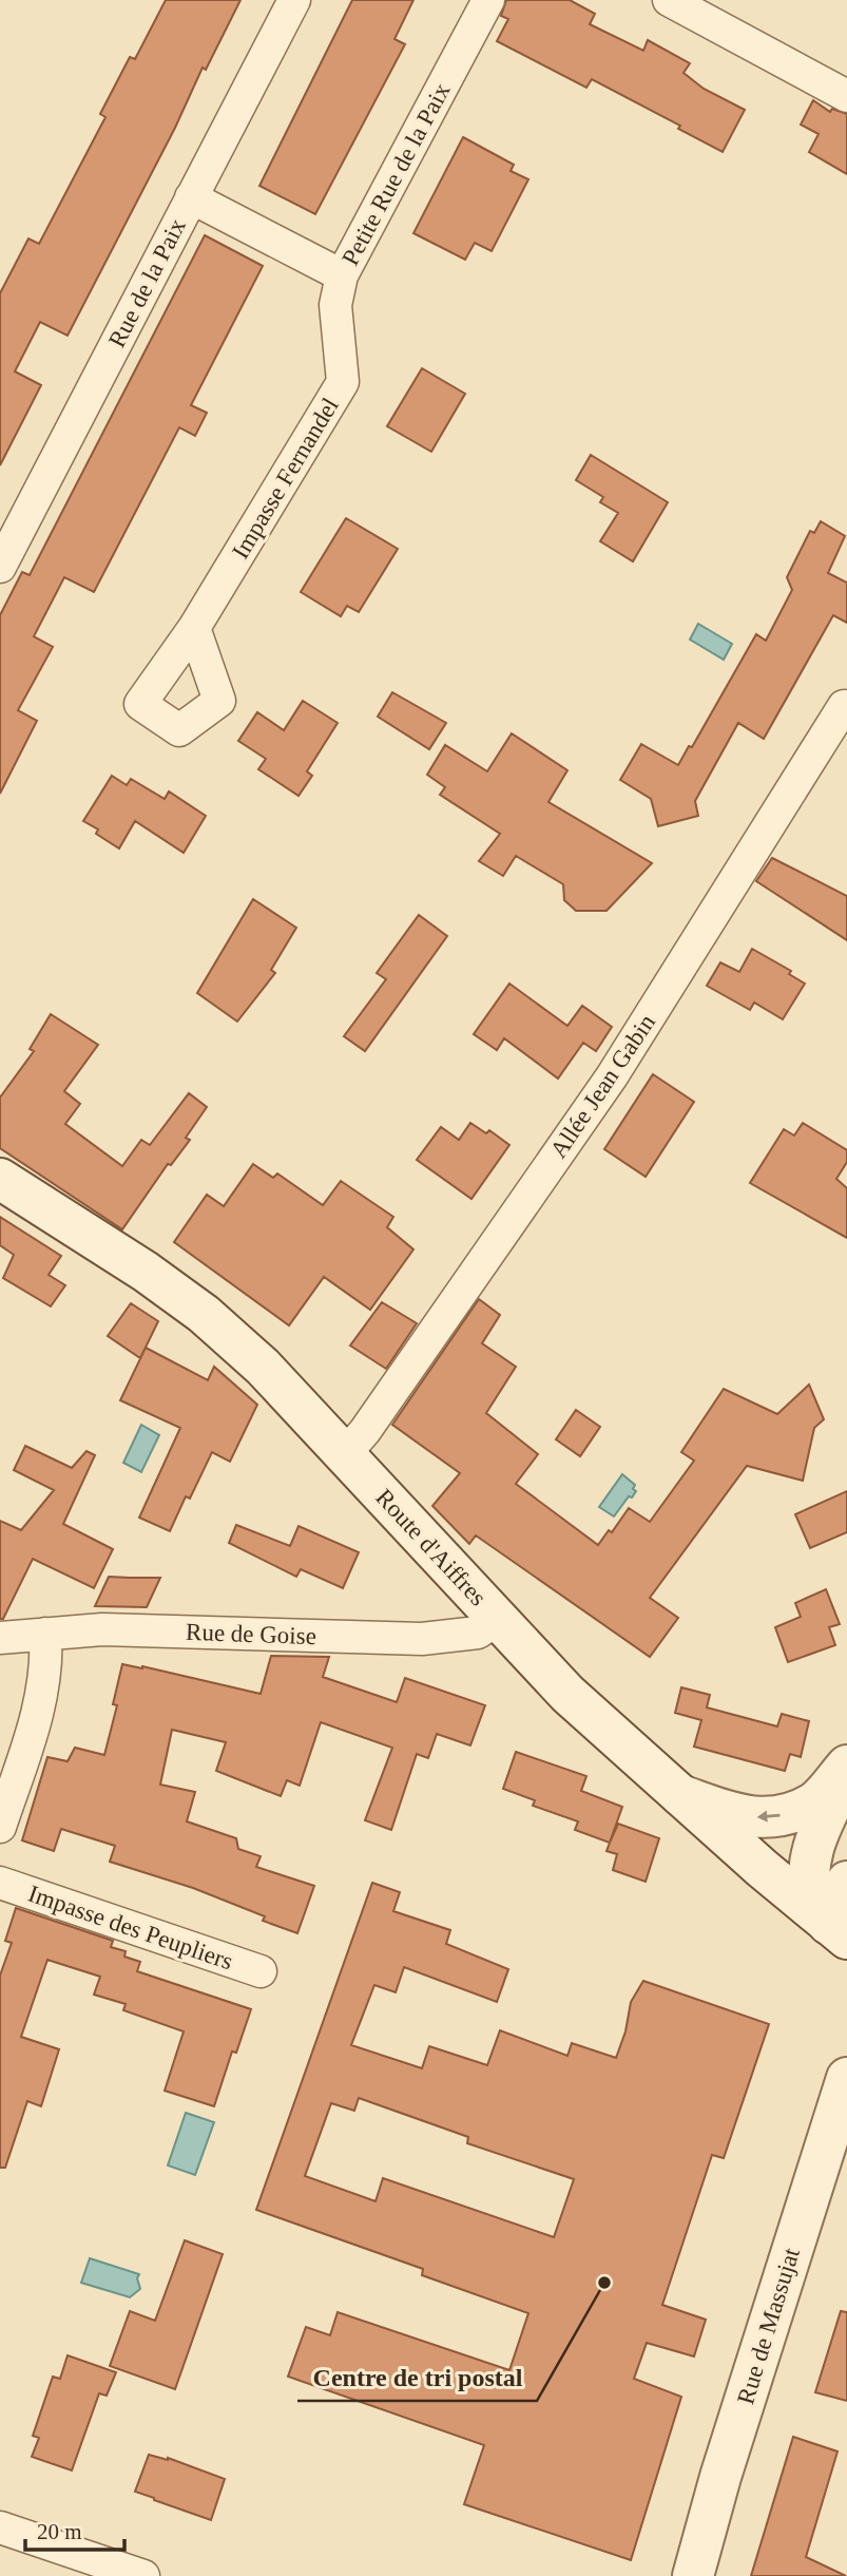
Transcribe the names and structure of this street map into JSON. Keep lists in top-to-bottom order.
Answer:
{
  "streets": {
    "main road": ["Route d'Aiffres", "Rue de Massujat"],
    "street": [
      "Petite Rue de la Paix",
      "Rue de la Paix",
      "Impasse Fernandel",
      "Allée Jean Gabin",
      "Rue de Goise",
      "Impasse des Peupliers"
    ]
  },
  "crossings": [
    ["Petite Rue de la Paix", "Rue de la Paix"],
    ["Petite Rue de la Paix", "Impasse Fernandel"],
    ["Allée Jean Gabin", "Route d'Aiffres"],
    ["Route d'Aiffres", "Rue de Goise"]
  ],
  "places": ["Centre de tri postal"],
  "scale_bar": "20 m"
}
